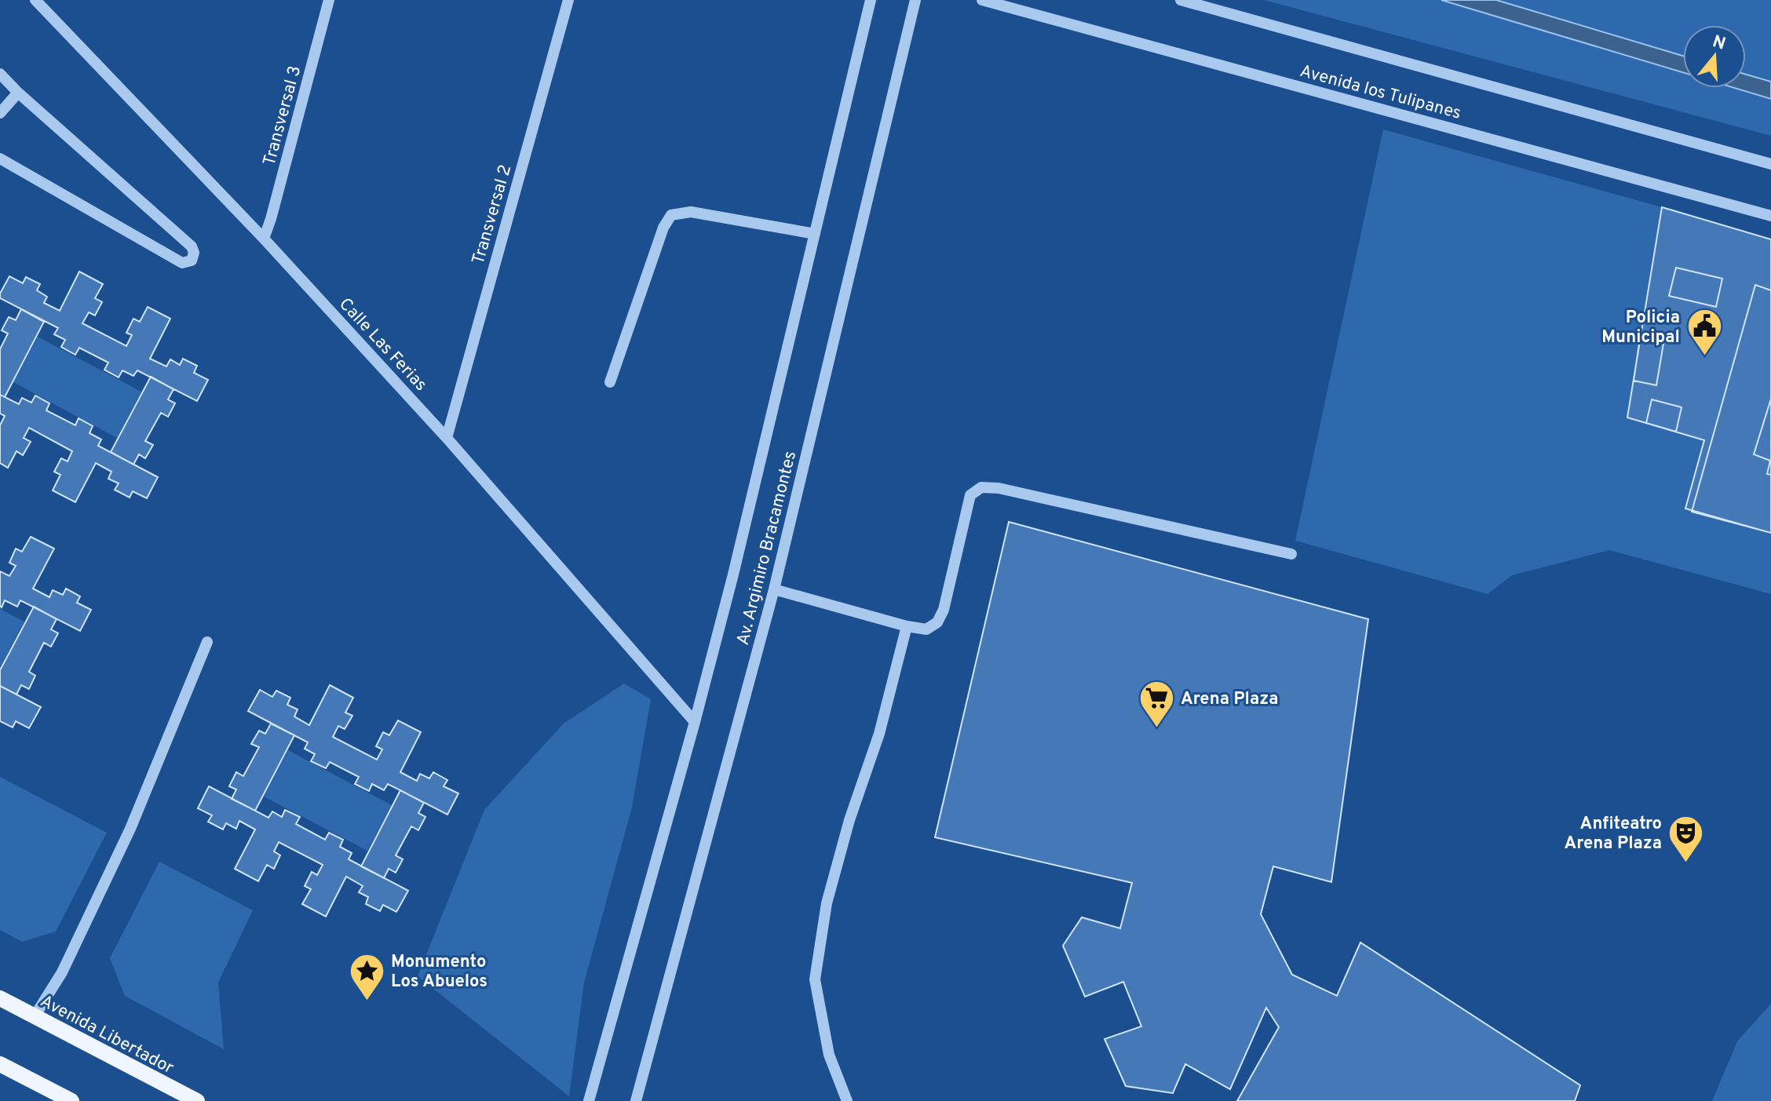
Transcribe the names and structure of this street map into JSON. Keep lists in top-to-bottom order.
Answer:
{
  "streets": {
    "main road": ["Avenida Libertador"],
    "street": [
      "Avenida los Tulipanes",
      "Transversal 3",
      "Transversal 2",
      "Calle Las Ferias",
      "Av. Argimiro Bracamontes"
    ]
  },
  "crossings": [
    ["Transversal 3", "Calle Las Ferias"],
    ["Transversal 2", "Calle Las Ferias"]
  ],
  "places": {
    "public building": ["Policia Municipal"],
    "supermarket": ["Arena Plaza"],
    "theatre": ["Anfiteatro Arena Plaza"],
    "place": ["Monumento Los Abuelos"]
  },
  "north": "top"
}
